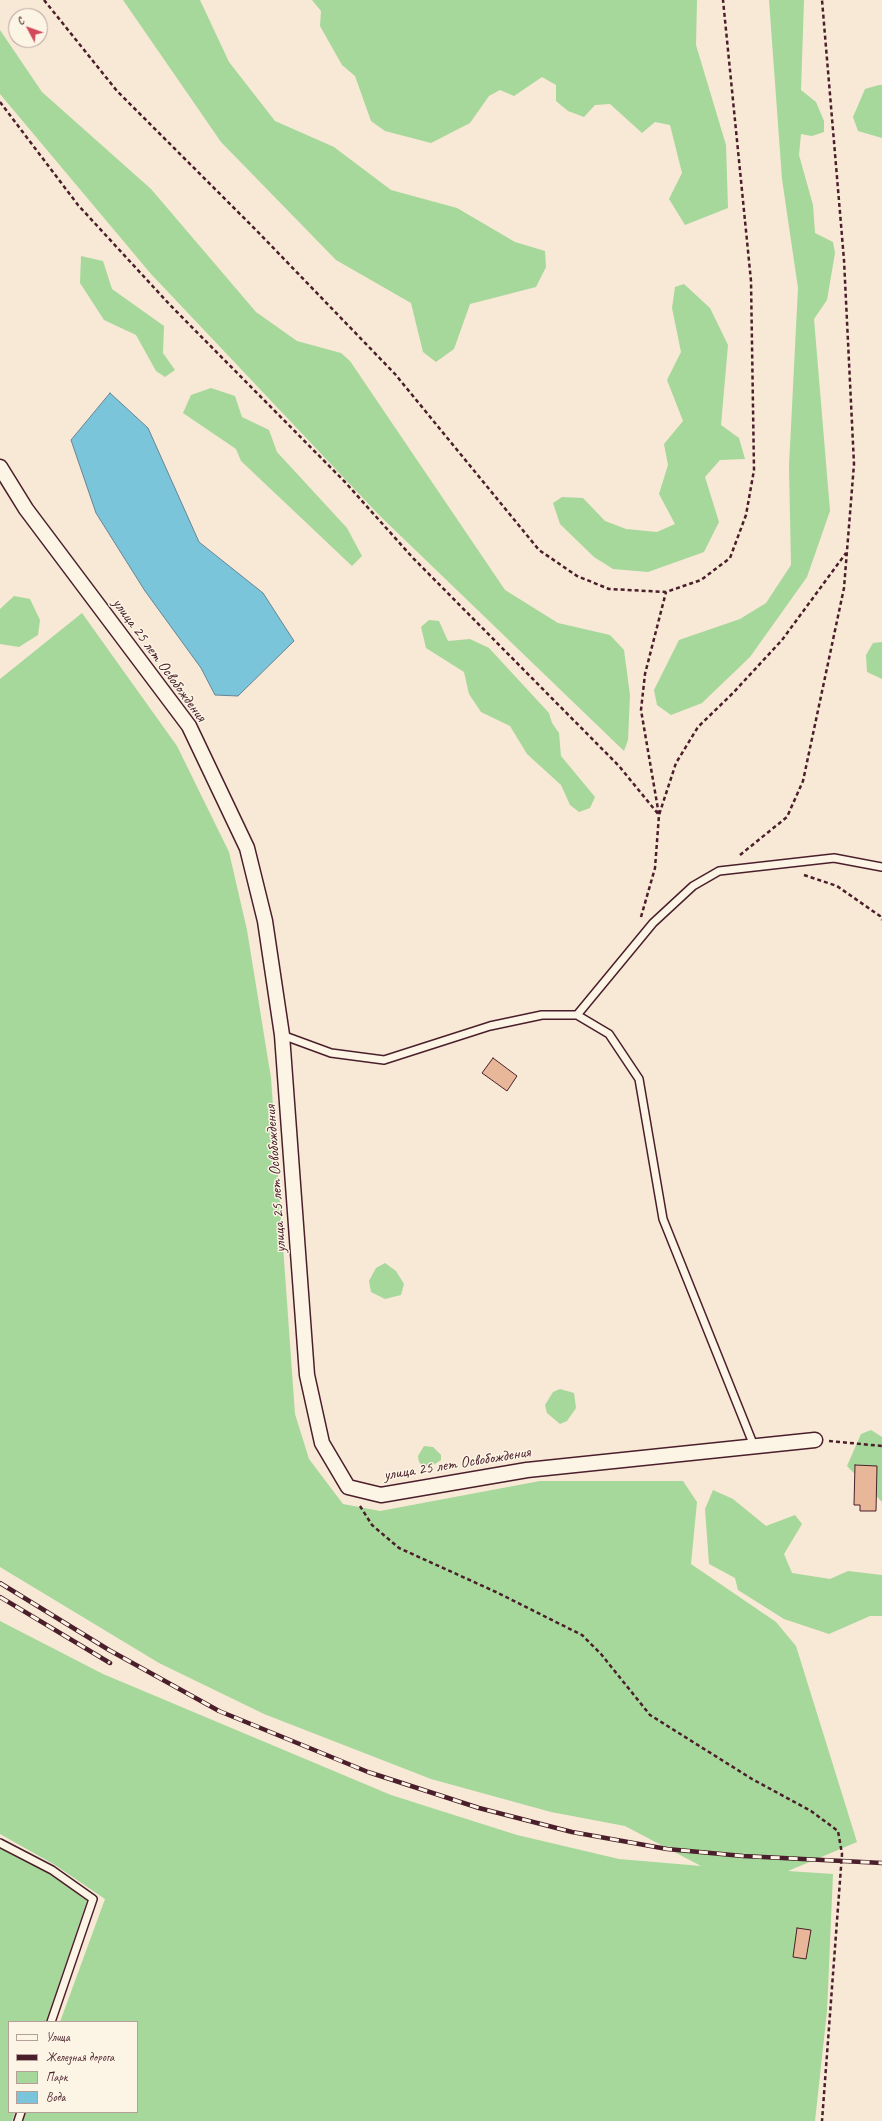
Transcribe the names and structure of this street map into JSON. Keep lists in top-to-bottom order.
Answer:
{
  "streets": {
    "street": ["улица 25 лет Освобождения"]
  },
  "legend": [
    "Улица",
    "Железная дорога",
    "Парк",
    "Вода"
  ],
  "north": "top left"
}
